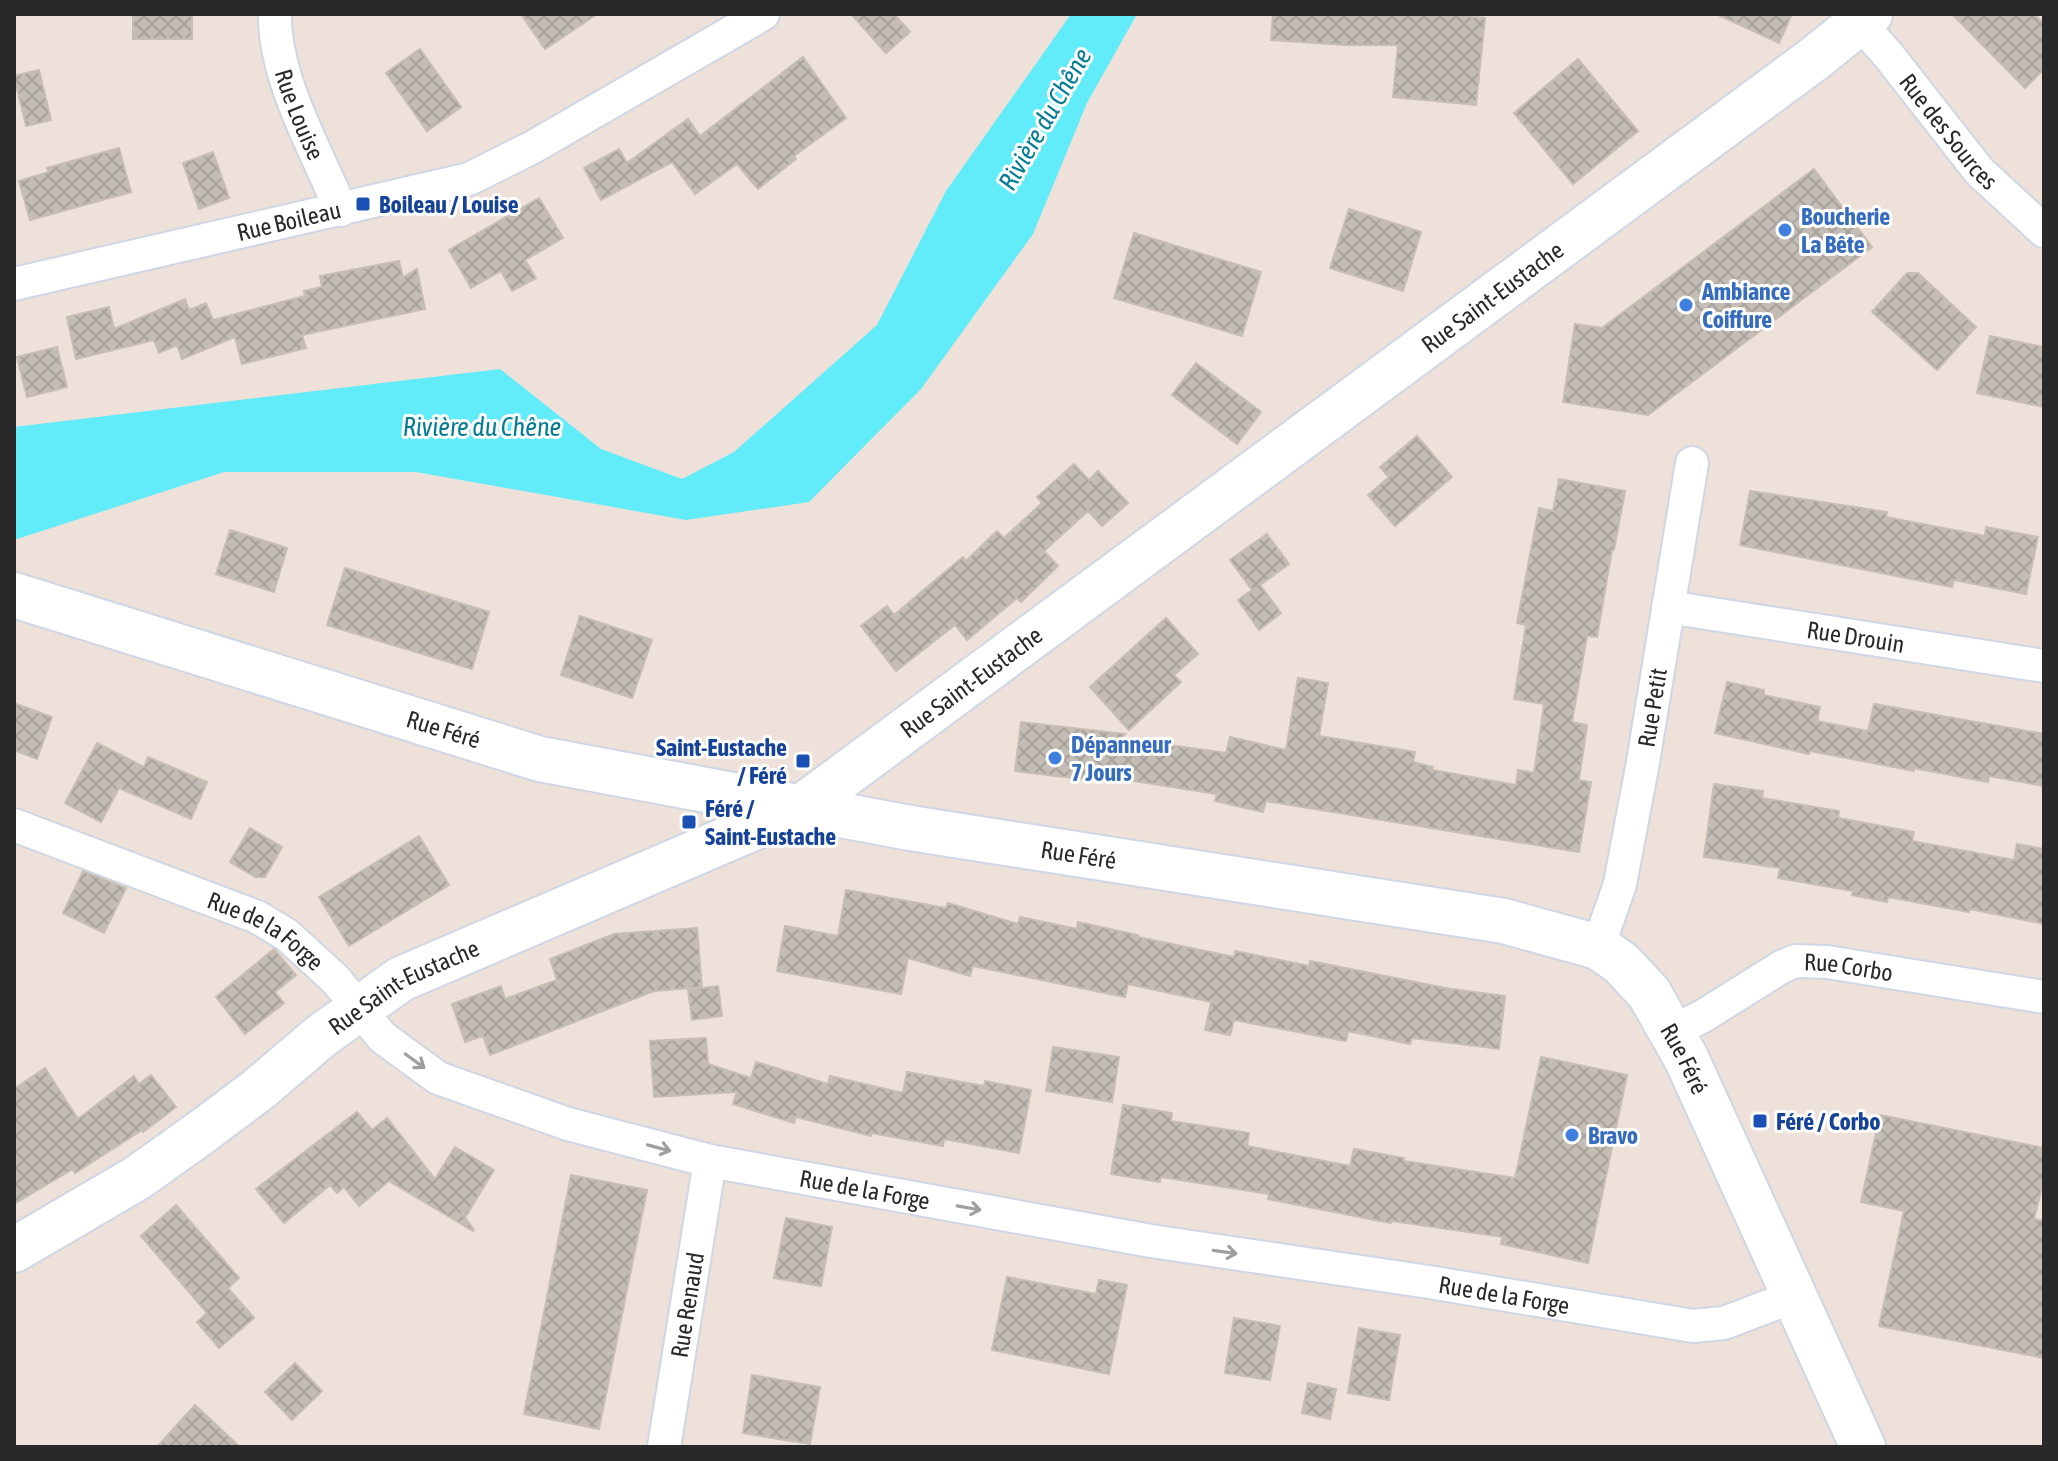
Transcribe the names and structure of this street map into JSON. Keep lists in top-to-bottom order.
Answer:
{
  "streets": {
    "street": [
      "Rue Louise",
      "Rue des Sources",
      "Rue Boileau",
      "Rue Saint-Eustache",
      "Rue Drouin",
      "Rue Petit",
      "Rue Féré",
      "Rue de la Forge",
      "Rue Corbo",
      "Rue Renaud"
    ]
  },
  "crossings": [
    ["Rue Louise", "Rue Boileau"],
    ["Rue des Sources", "Rue Saint-Eustache"],
    ["Rue Saint-Eustache", "Rue Féré"],
    ["Rue Saint-Eustache", "Rue de la Forge"],
    ["Rue Drouin", "Rue Petit"],
    ["Rue Petit", "Rue Féré"],
    ["Rue Féré", "Rue de la Forge"],
    ["Rue Féré", "Rue Corbo"],
    ["Rue de la Forge", "Rue Renaud"]
  ],
  "one_way": ["Rue de la Forge"],
  "water": ["Rivière du Chêne"],
  "places": {
    "transit": [
      "Boileau / Louise",
      "Saint-Eustache / Féré",
      "Féré / Saint-Eustache",
      "Féré / Corbo"
    ],
    "other": [
      "Boucherie La Bête",
      "Ambiance Coiffure",
      "Dépanneur 7 Jours",
      "Bravo"
    ]
  }
}
